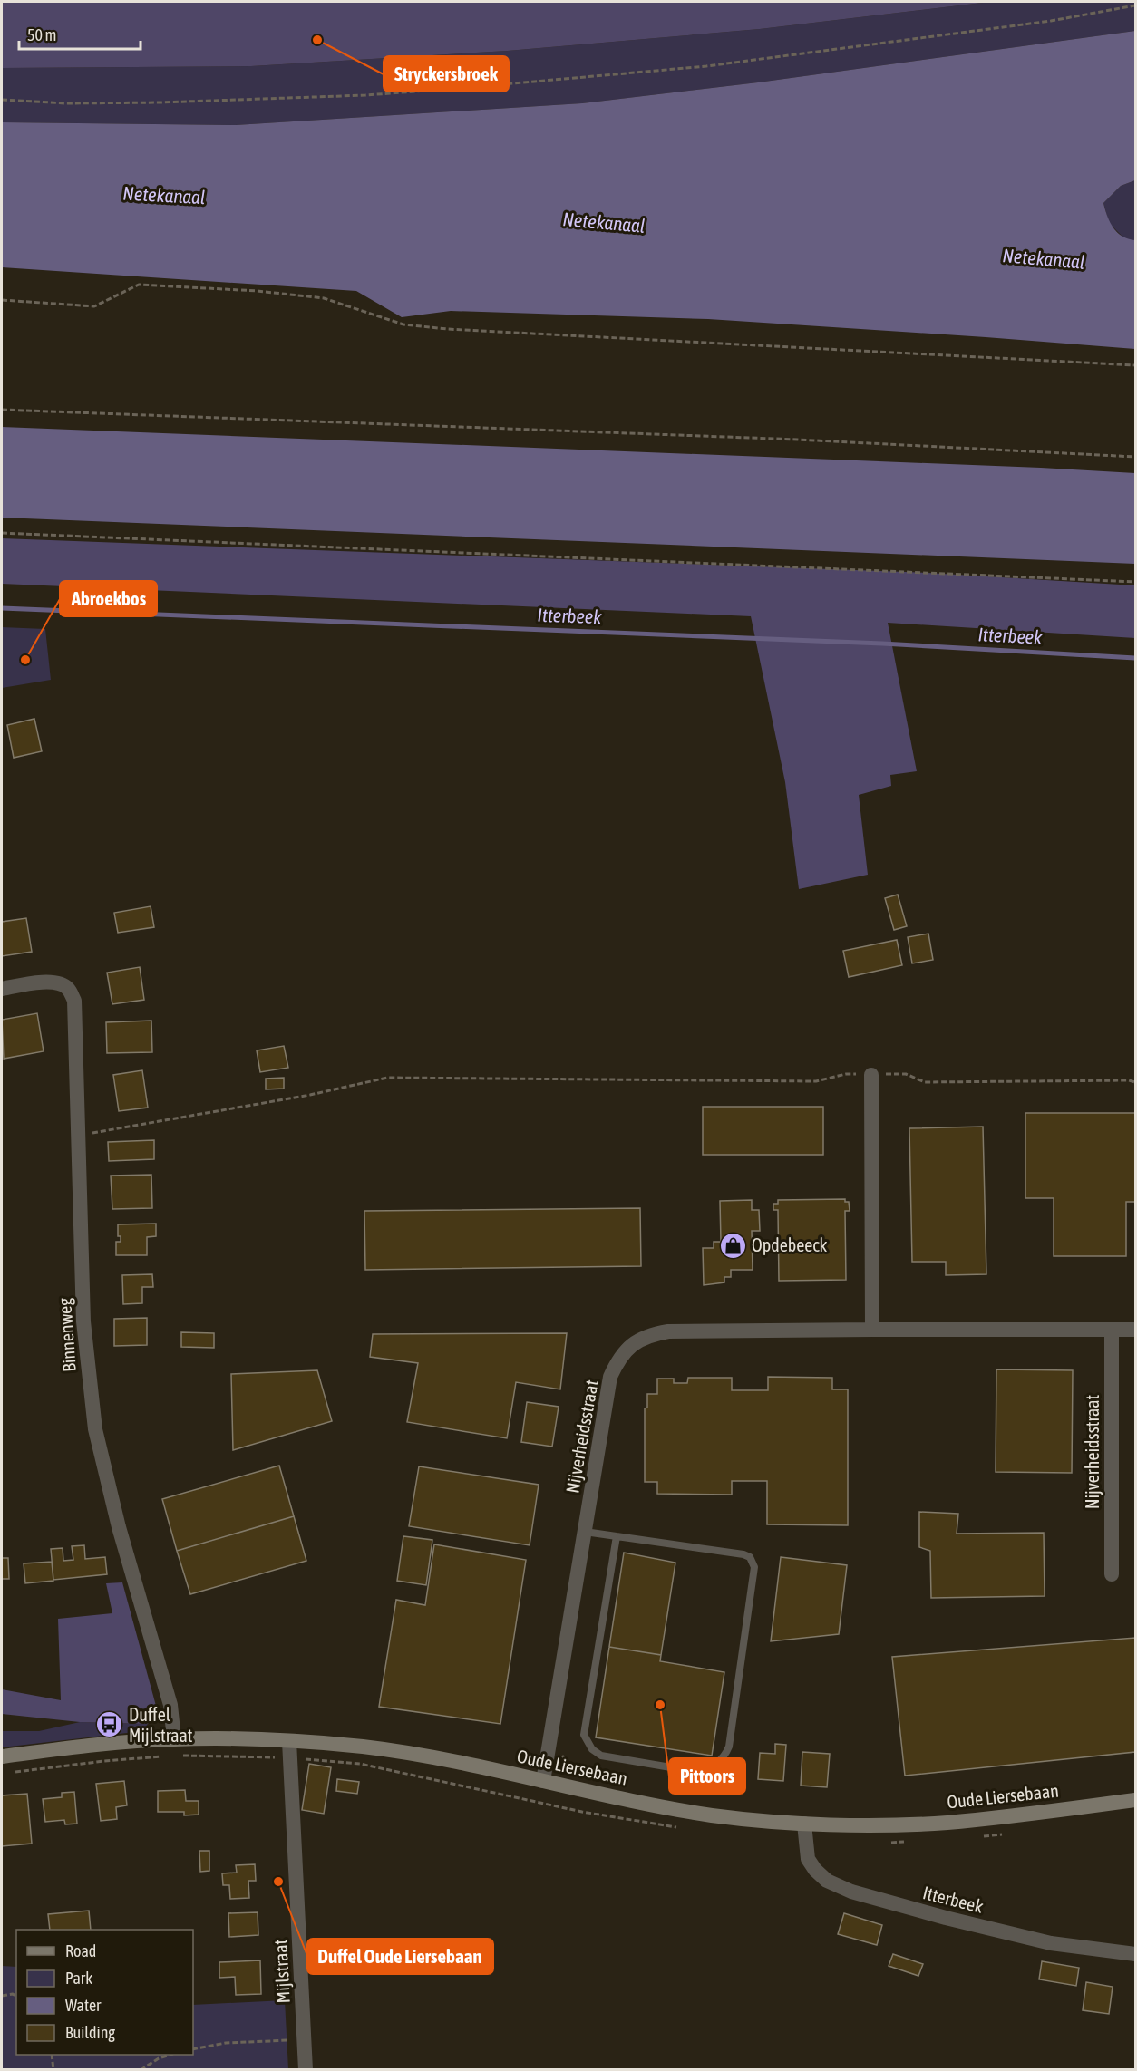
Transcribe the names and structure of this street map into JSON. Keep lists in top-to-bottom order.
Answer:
{
  "streets": {
    "main road": ["Oude Liersebaan"],
    "street": [
      "Binnenweg",
      "Nijverheidsstraat",
      "Itterbeek",
      "Mijlstraat"
    ]
  },
  "crossings": [
    ["Binnenweg", "Oude Liersebaan"],
    ["Nijverheidsstraat", "Oude Liersebaan"],
    ["Oude Liersebaan", "Itterbeek"],
    ["Oude Liersebaan", "Mijlstraat"]
  ],
  "water": ["Netekanaal", "Itterbeek"],
  "places": {
    "other": [
      "Stryckersbroek",
      "Abroekbos",
      "Pittoors",
      "Duffel Oude Liersebaan"
    ],
    "shop": ["Opdebeeck"],
    "bus stop": ["Duffel Mijlstraat"]
  },
  "legend": [
    "Road",
    "Park",
    "Water",
    "Building"
  ],
  "scale_bar": "50 m"
}
